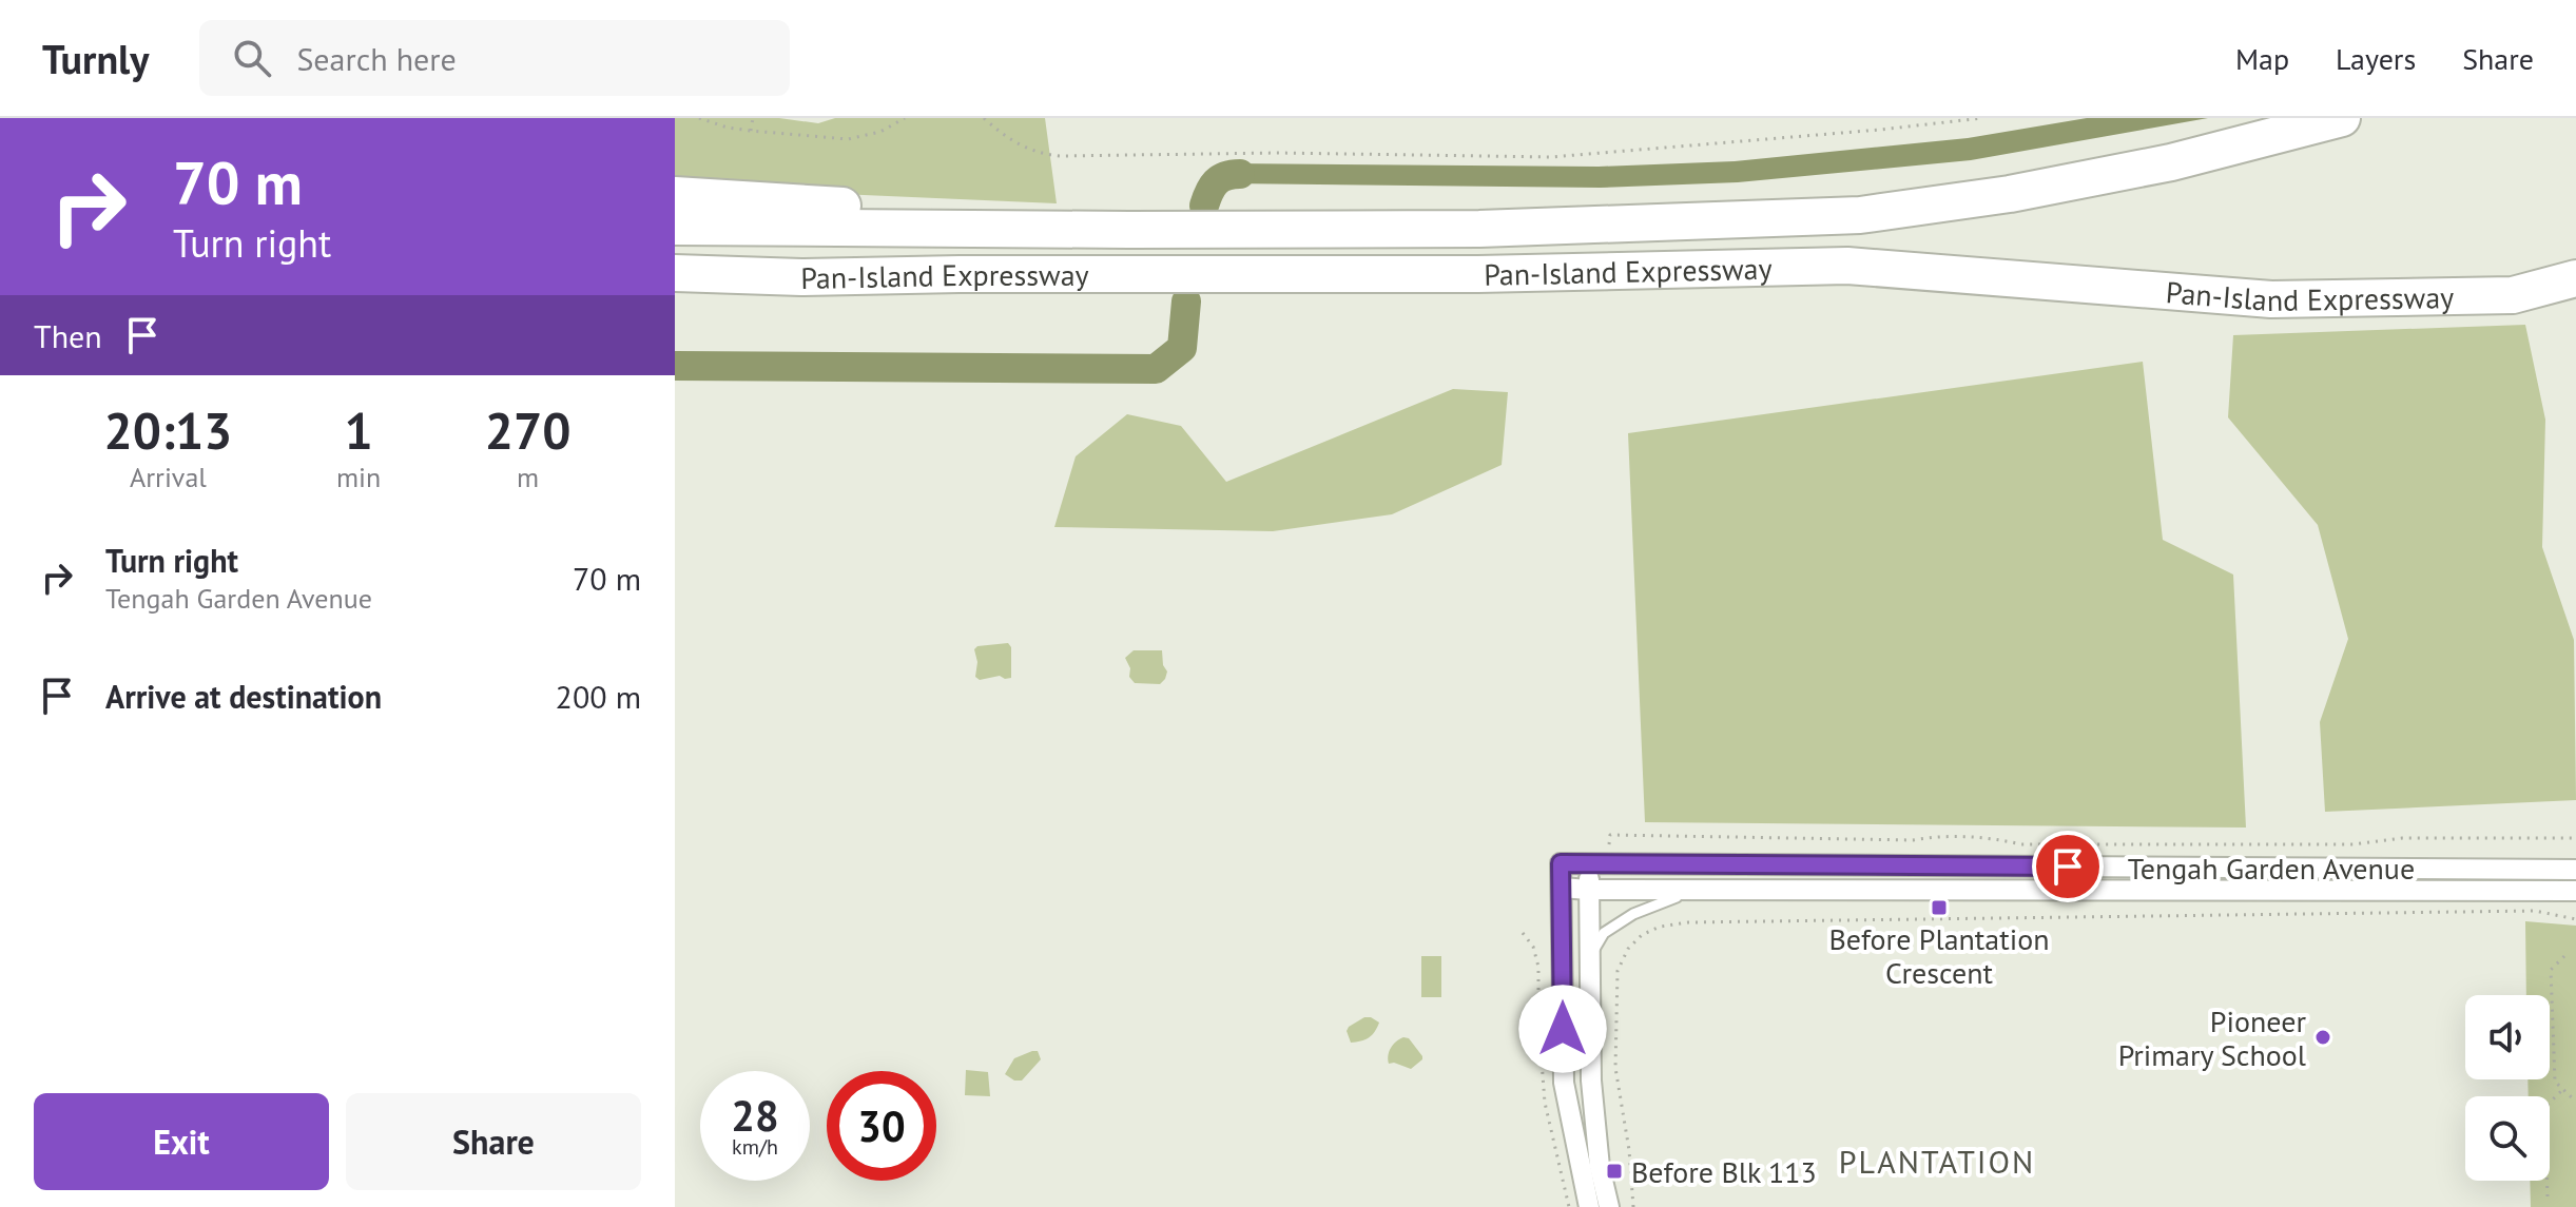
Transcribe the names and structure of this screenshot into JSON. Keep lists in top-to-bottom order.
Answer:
{
  "streets": {
    "highway": ["Pan-Island Expressway"],
    "street": ["Tengah Garden Avenue"]
  },
  "districts": ["PLANTATION"],
  "places": {
    "transit": ["Before Plantation Crescent", "Before Blk 113"],
    "other": ["Pioneer Primary School"]
  },
  "page": {
    "header": "Turnly",
    "search": "Search here",
    "nav": ["Map", "Layers", "Share"],
    "turn": ["70 m", "Turn right"],
    "then": "Then",
    "eta": [
      "20:13",
      "Arrival",
      "1",
      "min",
      "270",
      "m"
    ],
    "list": [
      {
        "name": "Turn right",
        "note": "Tengah Garden Avenue",
        "value": "70 m"
      },
      {
        "name": "Arrive at destination",
        "value": "200 m"
      }
    ],
    "speed": "28 km/h",
    "limit": "30",
    "buttons": ["Exit", "Share"]
  }
}
